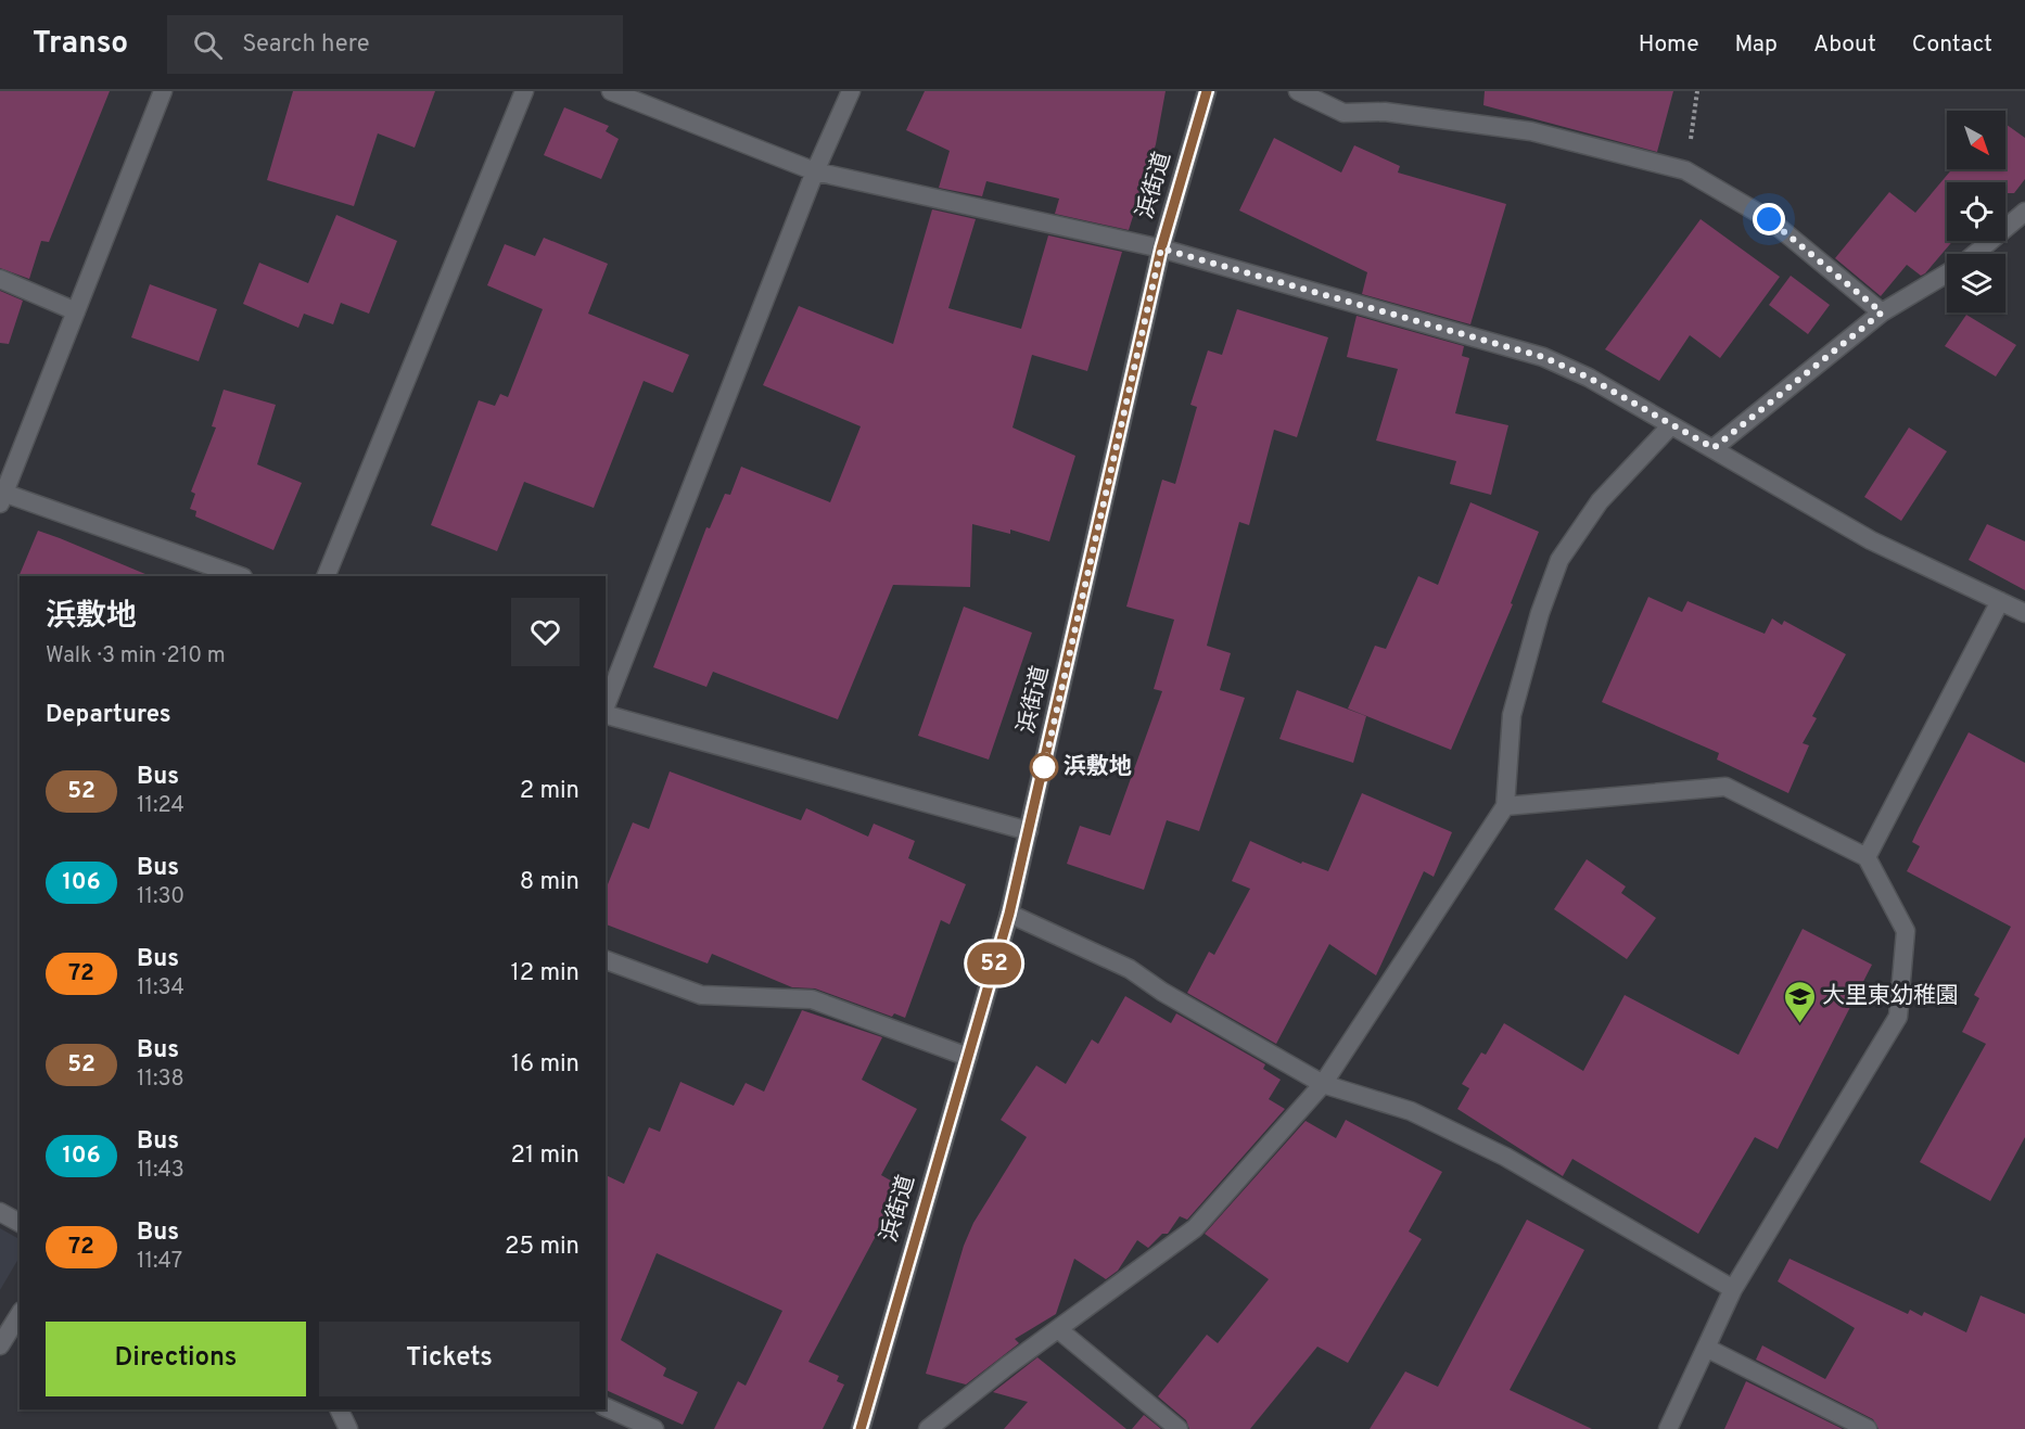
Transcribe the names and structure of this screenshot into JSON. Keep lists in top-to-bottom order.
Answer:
{
  "streets": {
    "street": ["浜街道"]
  },
  "places": {
    "other": ["浜敷地"],
    "school or university": ["大里東幼稚園"]
  },
  "lines": ["bus line 52"],
  "north": "bottom right",
  "page": {
    "header": "Transo",
    "search": "Search here",
    "nav": [
      "Home",
      "Map",
      "About",
      "Contact"
    ],
    "on_map": "52",
    "heading": [
      ["浜敷地", "Walk · 3 min · 210 m"],
      "Departures"
    ],
    "list": [
      {
        "mark": "52",
        "name": "Bus",
        "note": "11:24",
        "value": "2 min"
      },
      {
        "mark": "106",
        "name": "Bus",
        "note": "11:30",
        "value": "8 min"
      },
      {
        "mark": "72",
        "name": "Bus",
        "note": "11:34",
        "value": "12 min"
      },
      {
        "mark": "52",
        "name": "Bus",
        "note": "11:38",
        "value": "16 min"
      },
      {
        "mark": "106",
        "name": "Bus",
        "note": "11:43",
        "value": "21 min"
      },
      {
        "mark": "72",
        "name": "Bus",
        "note": "11:47",
        "value": "25 min"
      }
    ],
    "buttons": ["Directions", "Tickets"]
  }
}
